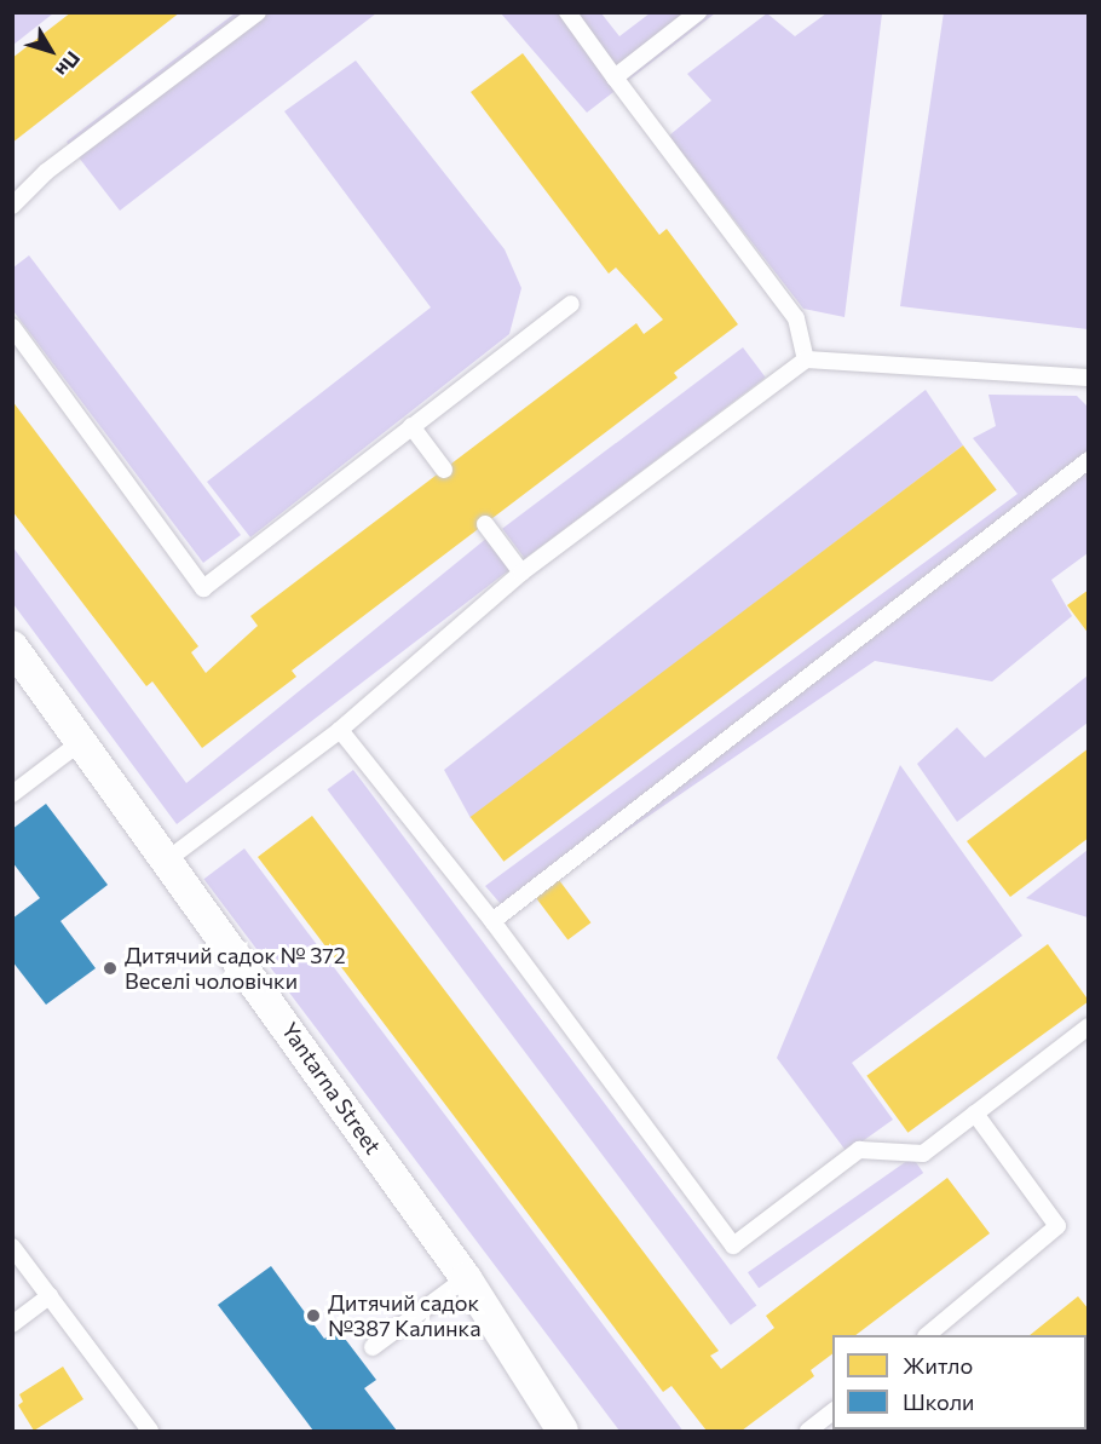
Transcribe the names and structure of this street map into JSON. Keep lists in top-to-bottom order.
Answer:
{
  "streets": {
    "street": ["Yantarna Street"]
  },
  "places": ["Дитячий садок № 372 Веселі чоловічки", "Дитячий садок №387 Калинка"],
  "legend": ["Житло", "Школи"],
  "north": "bottom right"
}
